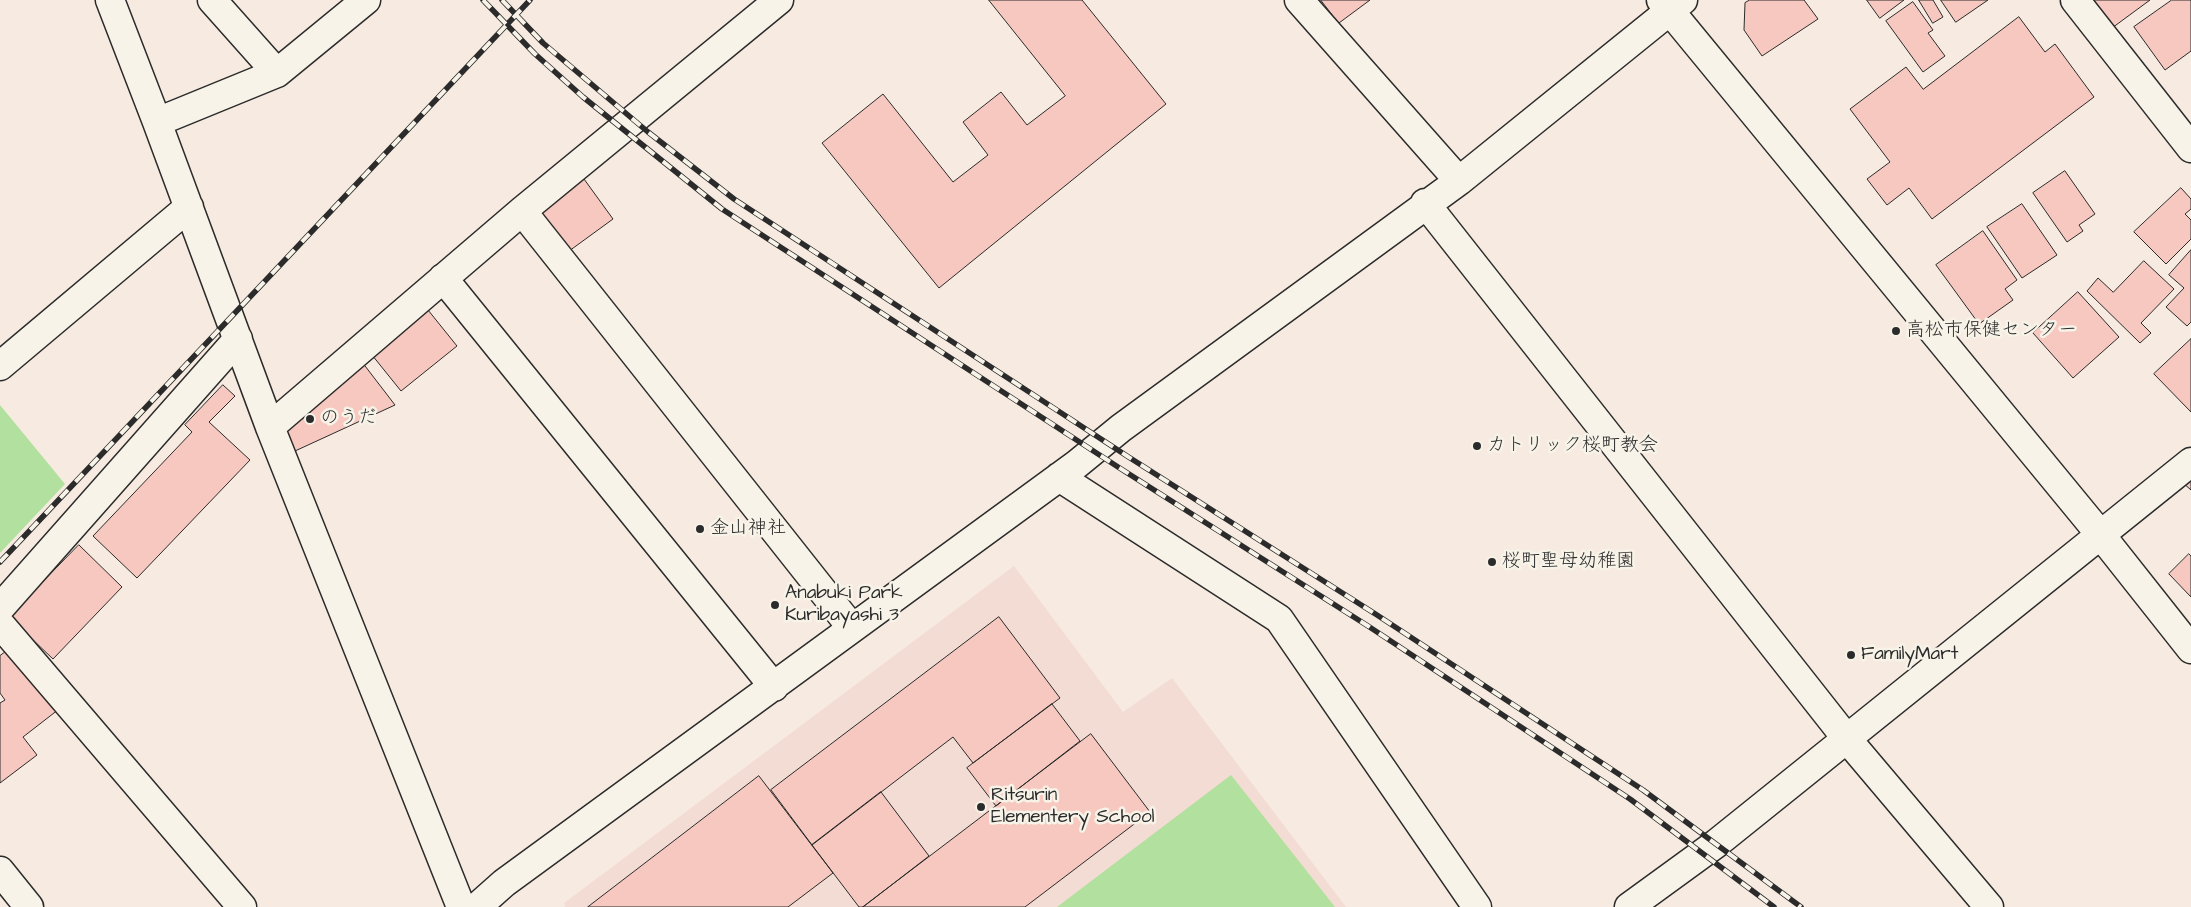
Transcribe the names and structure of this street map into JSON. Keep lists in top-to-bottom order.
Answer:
{
  "places": [
    "高松市保健センター",
    "のうだ",
    "カトリック桜町教会",
    "金山神社",
    "桜町聖母幼稚園",
    "Anabuki Park Kuribayashi 3",
    "FamilyMart",
    "Ritsurin Elementery School"
  ]
}
